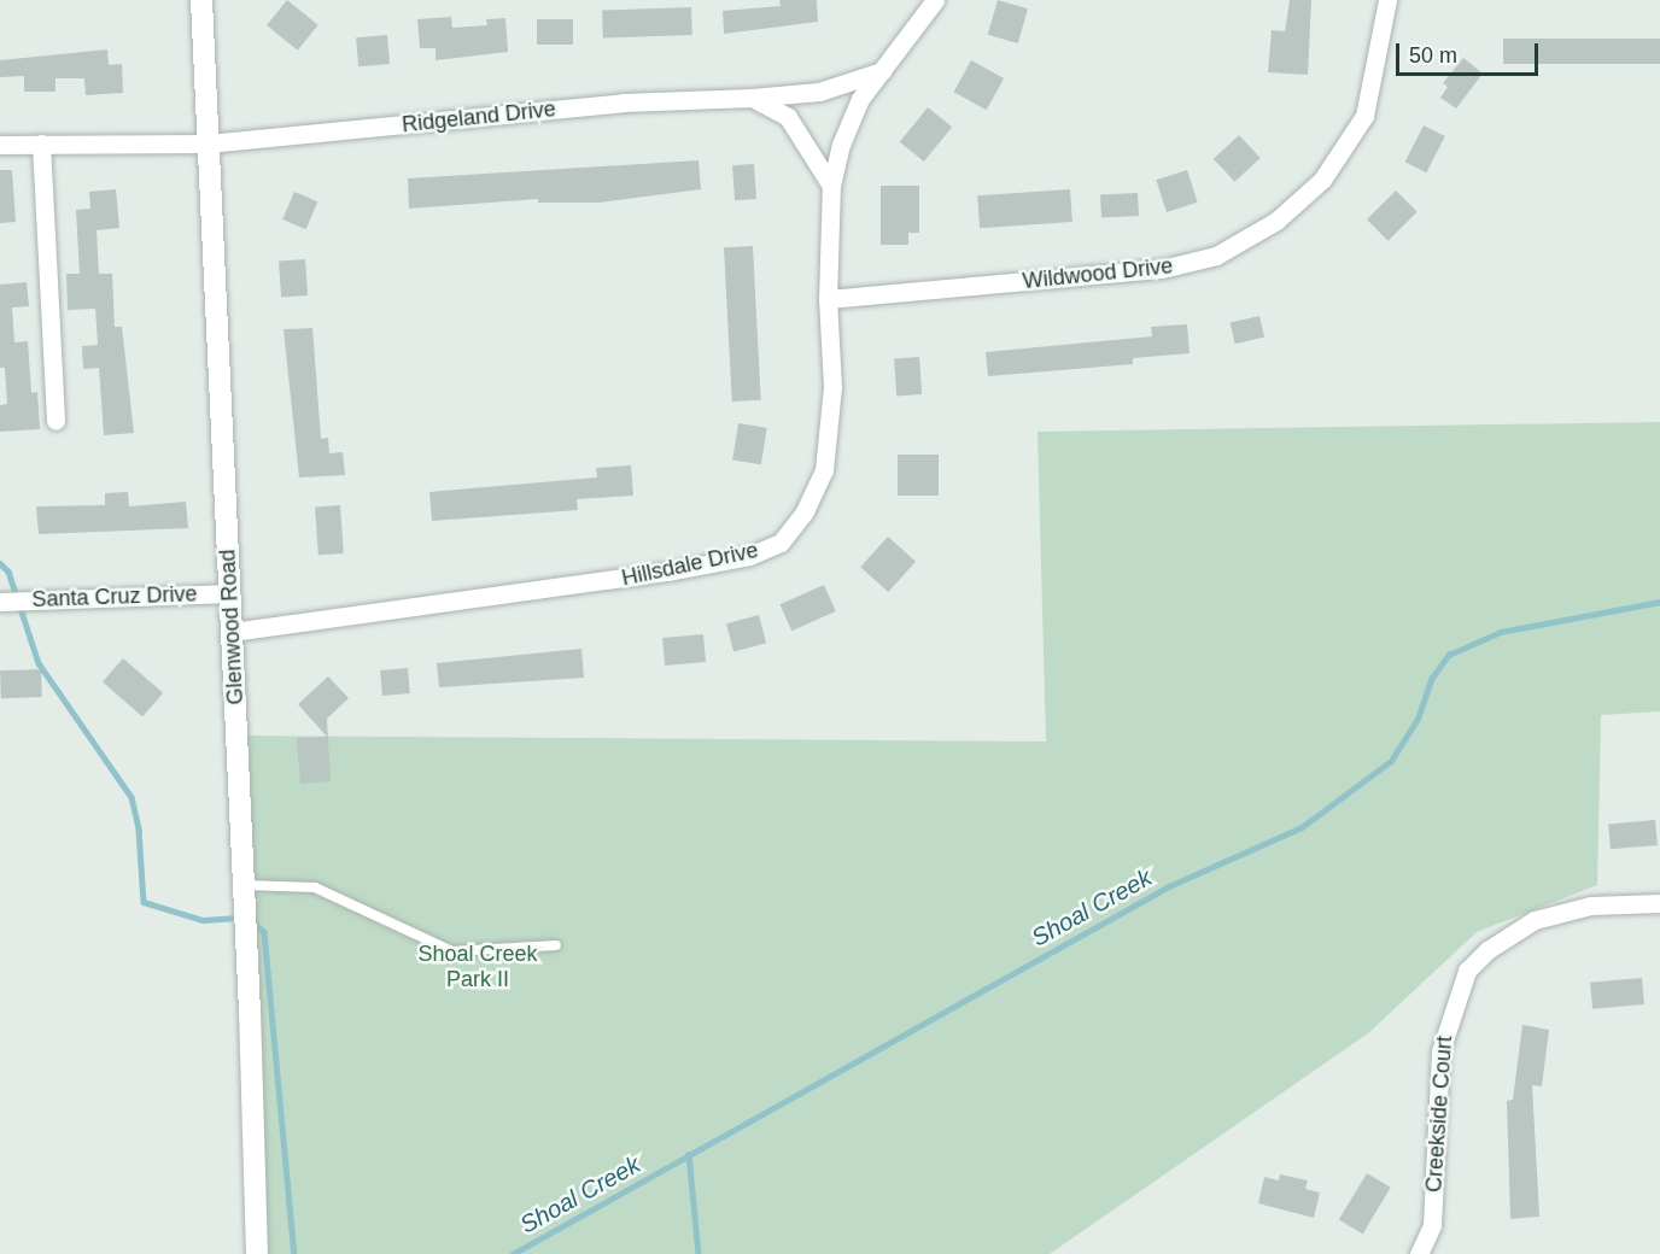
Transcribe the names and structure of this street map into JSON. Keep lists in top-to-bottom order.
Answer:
{
  "streets": {
    "main road": ["Glenwood Road"],
    "street": [
      "Ridgeland Drive",
      "Wildwood Drive",
      "Hillsdale Drive",
      "Santa Cruz Drive",
      "Creekside Court"
    ]
  },
  "crossings": [
    ["Ridgeland Drive", "Glenwood Road"],
    ["Wildwood Drive", "Hillsdale Drive"],
    ["Hillsdale Drive", "Glenwood Road"],
    ["Santa Cruz Drive", "Glenwood Road"]
  ],
  "water": ["Shoal Creek"],
  "parks": ["Shoal Creek Park II"],
  "scale_bar": "50 m"
}
